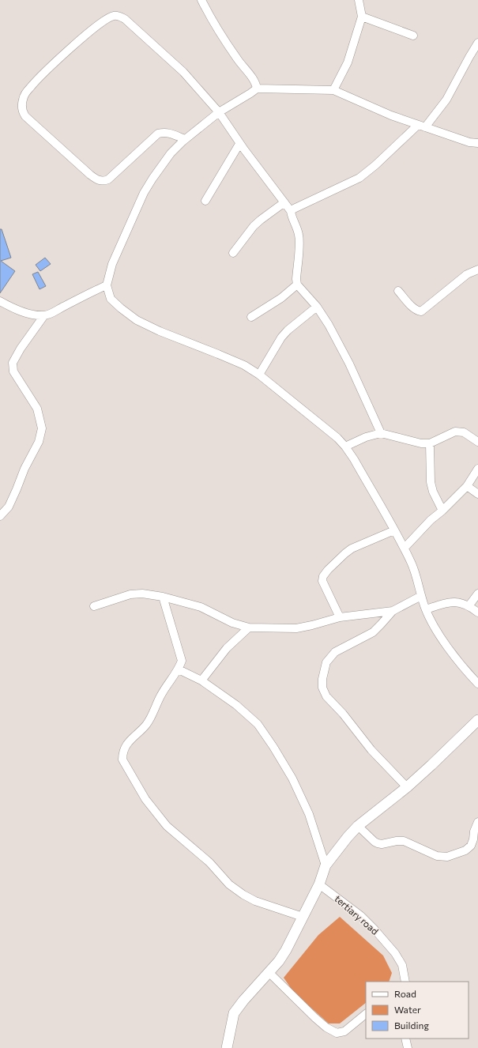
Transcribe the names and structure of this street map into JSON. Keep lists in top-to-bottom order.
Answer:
{
  "streets": {
    "street": ["tertiary road"]
  },
  "legend": ["Road", "Water", "Building"]
}
